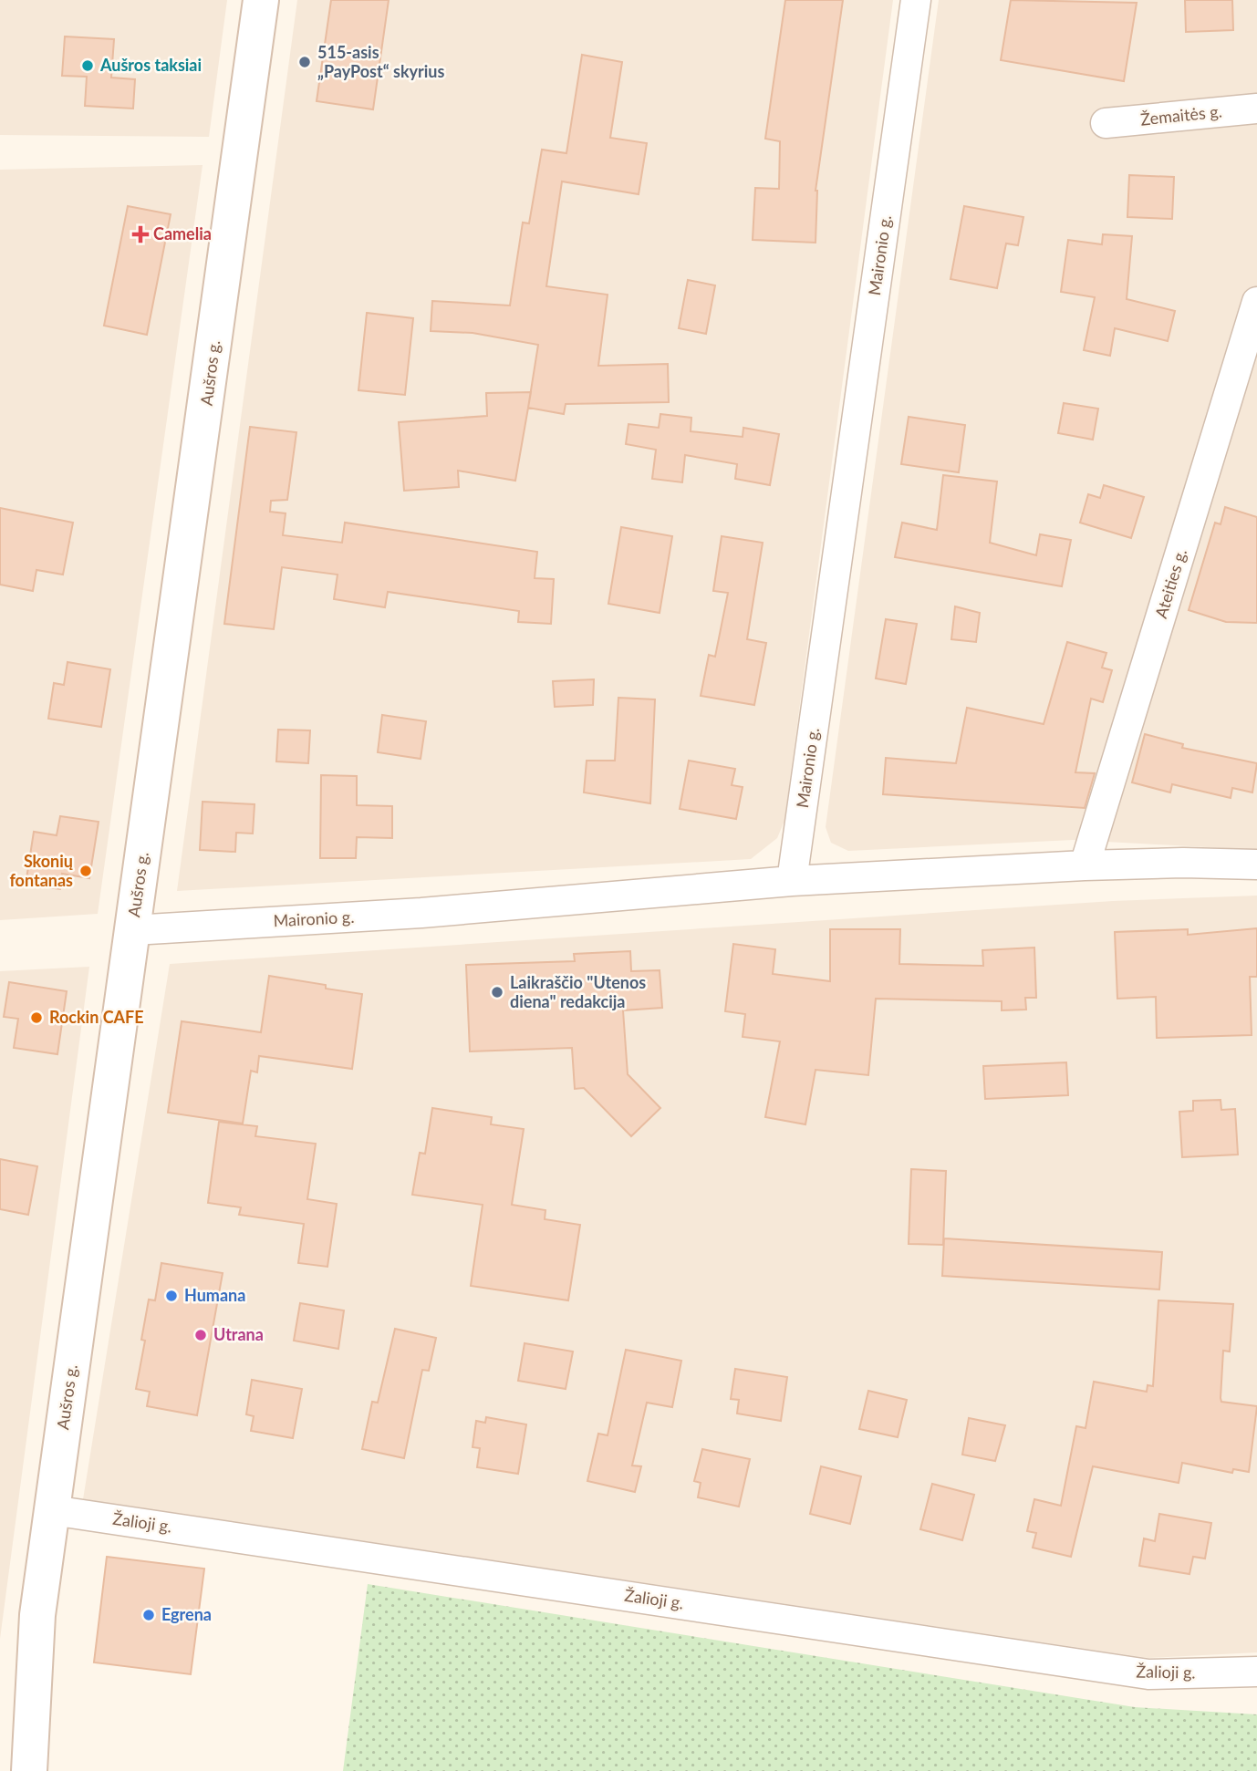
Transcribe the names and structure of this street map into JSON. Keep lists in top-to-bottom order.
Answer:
{
  "streets": {
    "street": [
      "Žemaitės g.",
      "Maironio g.",
      "Aušros g.",
      "Ateities g.",
      "Žalioji g."
    ]
  },
  "crossings": [
    ["Maironio g.", "Aušros g."],
    ["Aušros g.", "Žalioji g."]
  ],
  "places": {
    "other": [
      "515-asis „PayPost“ skyrius",
      "Aušros taksiai",
      "Skonių fontanas",
      "Laikraščio \"Utenos diena\" redakcija",
      "Rockin CAFE",
      "Humana",
      "Utrana",
      "Egrena"
    ],
    "health": ["Camelia"]
  }
}
